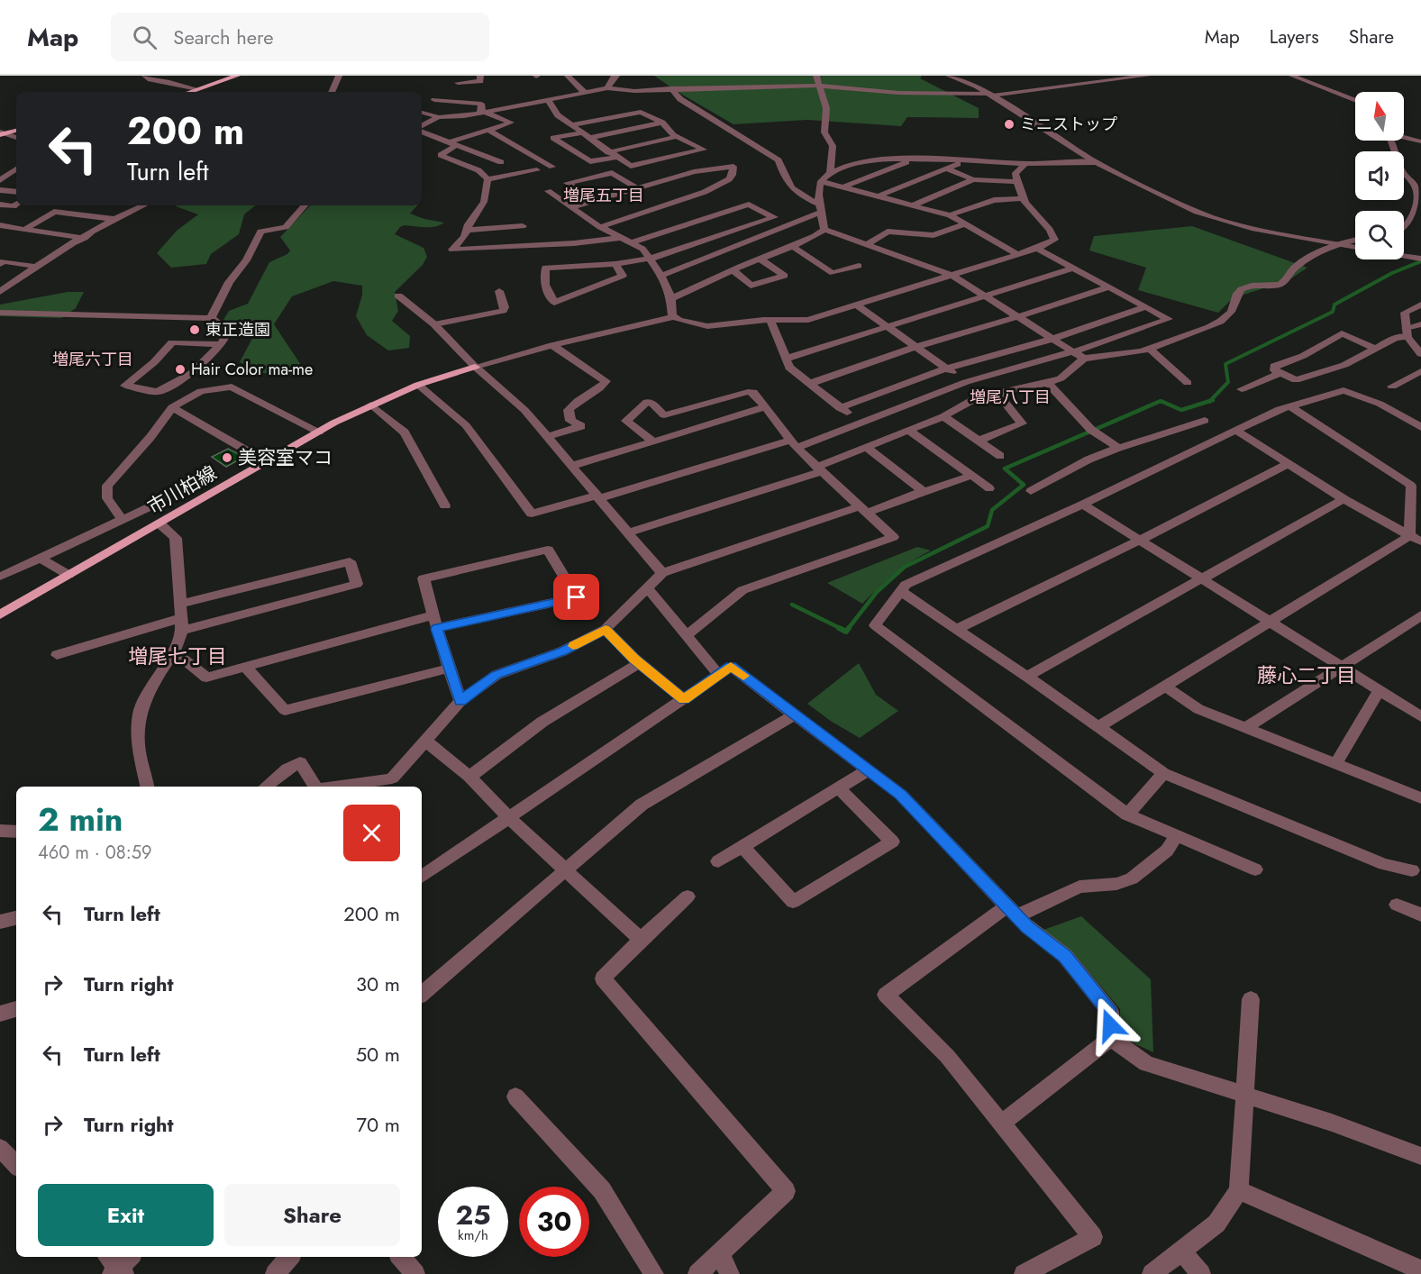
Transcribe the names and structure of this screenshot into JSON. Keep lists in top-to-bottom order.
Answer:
{
  "streets": {
    "main road": ["市川柏線"]
  },
  "districts": [
    "増尾五丁目",
    "増尾六丁目",
    "増尾八丁目",
    "増尾七丁目",
    "藤心二丁目"
  ],
  "places": [
    "ミニストップ",
    "東正造園",
    "Hair Color ma-me",
    "美容室マコ"
  ],
  "north": "top",
  "page": {
    "header": "Map",
    "search": "Search here",
    "nav": ["Map", "Layers", "Share"],
    "turn": ["200 m", "Turn left"],
    "heading": ["2 min", "460 m · 08:59"],
    "list": [
      {
        "name": "Turn left",
        "value": "200 m"
      },
      {
        "name": "Turn right",
        "value": "30 m"
      },
      {
        "name": "Turn left",
        "value": "50 m"
      },
      {
        "name": "Turn right",
        "value": "70 m"
      }
    ],
    "buttons": ["Exit", "Share"],
    "speed": "25 km/h",
    "limit": "30"
  }
}
